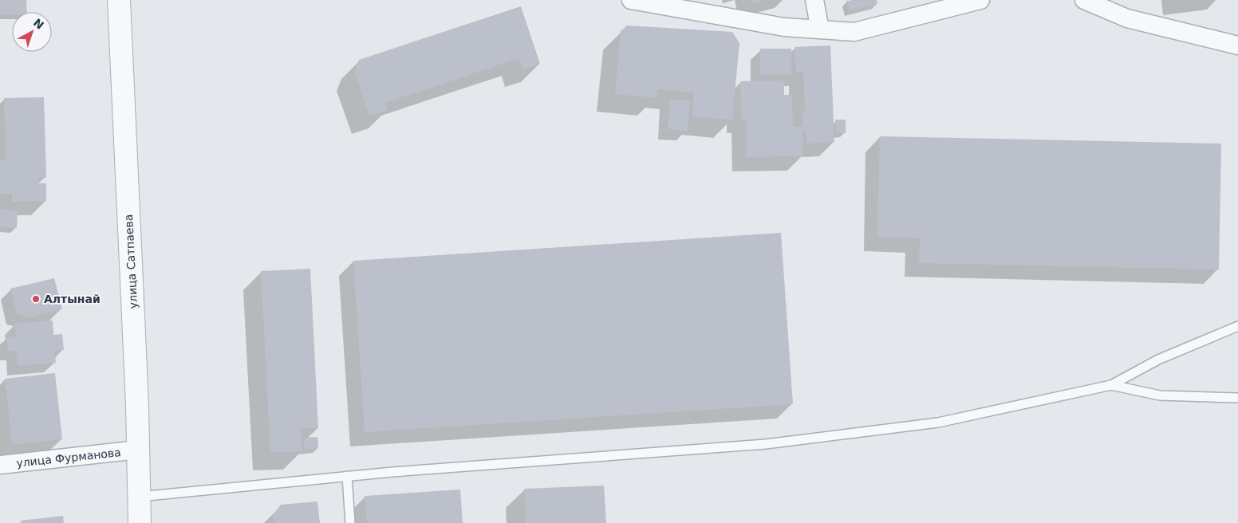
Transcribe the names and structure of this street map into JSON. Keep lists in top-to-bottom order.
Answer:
{
  "streets": {
    "street": ["улица Сатпаева", "улица Фурманова"]
  },
  "crossings": [
    ["улица Сатпаева", "улица Фурманова"]
  ],
  "places": ["Алтынай"],
  "north": "top right"
}
